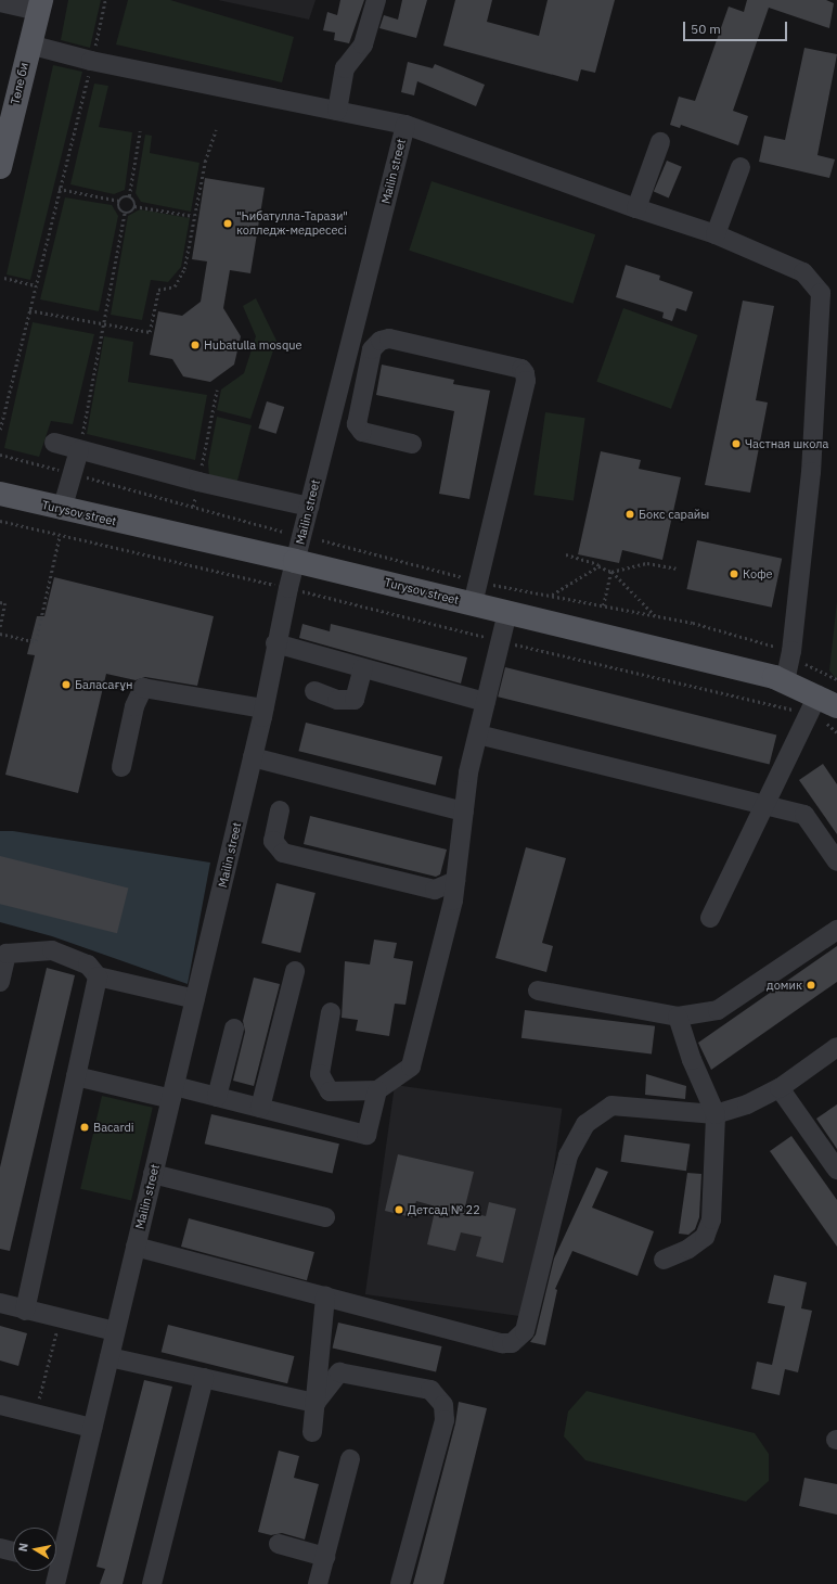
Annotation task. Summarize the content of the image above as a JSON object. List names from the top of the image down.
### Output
{
  "streets": {
    "main road": ["Төле би", "Turysov street"],
    "street": ["Mailin street"]
  },
  "crossings": [
    ["Mailin street", "Turysov street"]
  ],
  "places": [
    "\"Һибатулла-Тарази\" колледж-медресесі",
    "Hubatulla mosque",
    "Частная школа",
    "Бокс сарайы",
    "Кофе",
    "Баласағұн",
    "домик",
    "Bacardi",
    "Детсад № 22"
  ],
  "scale_bar": "50 m",
  "north": "left"
}
